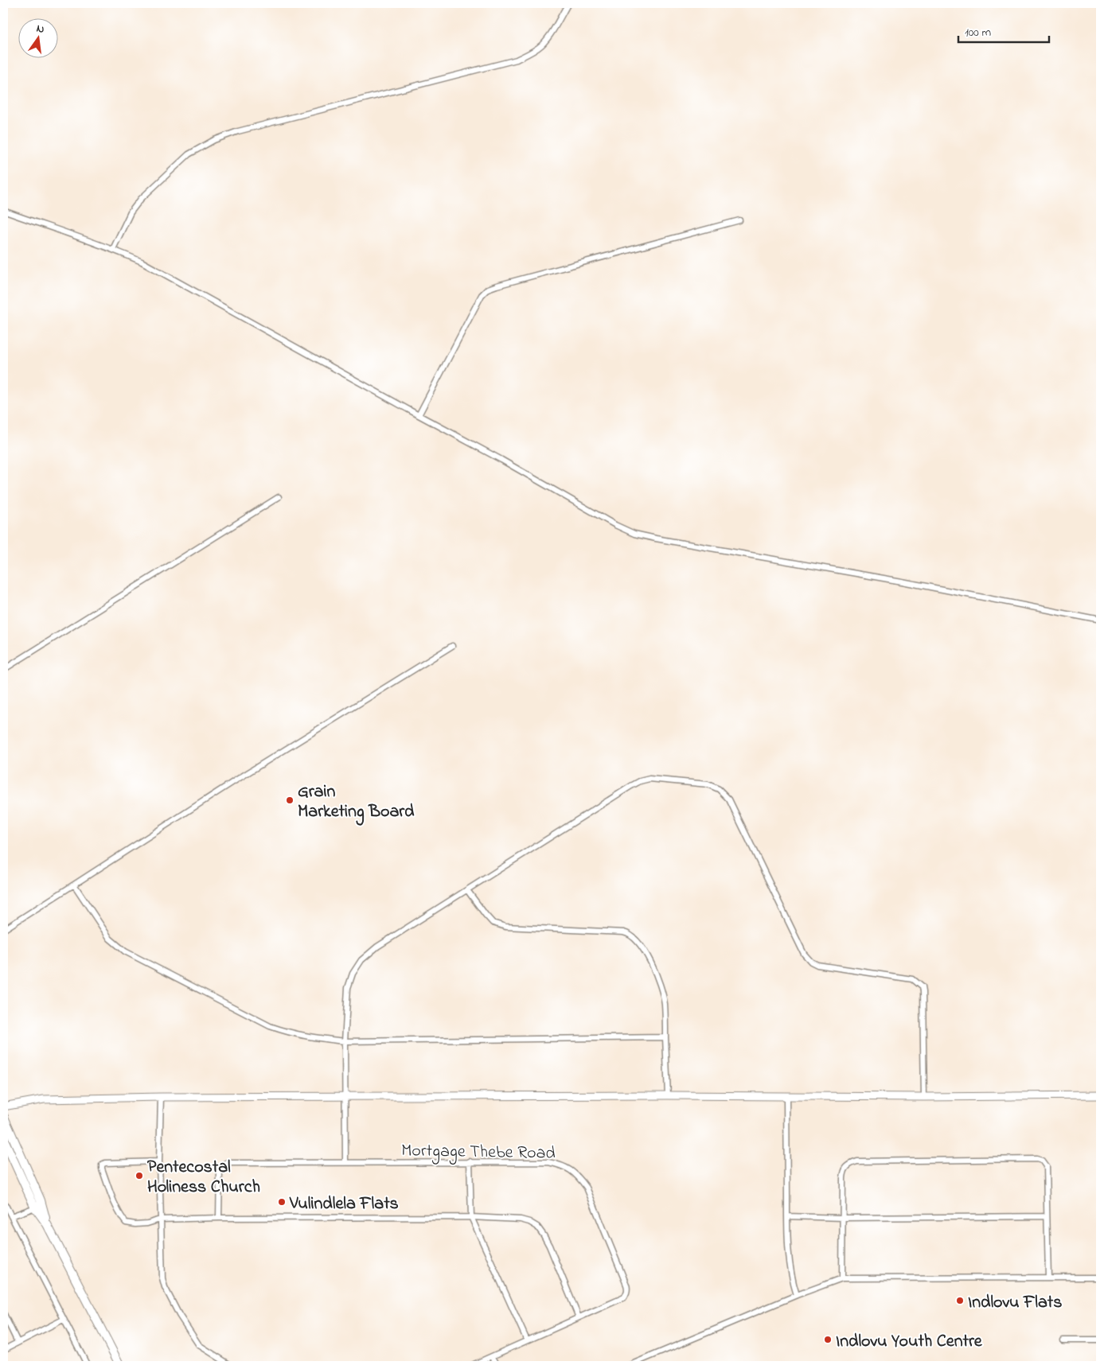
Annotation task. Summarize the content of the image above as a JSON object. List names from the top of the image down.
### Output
{
  "streets": {
    "street": ["Mortgage Thebe Road"]
  },
  "places": [
    "Grain Marketing Board",
    "Pentecostal Holiness Church",
    "Vulindlela Flats",
    "Indlovu Flats",
    "Indlovu Youth Centre"
  ],
  "scale_bar": "100 m",
  "north": "top"
}
